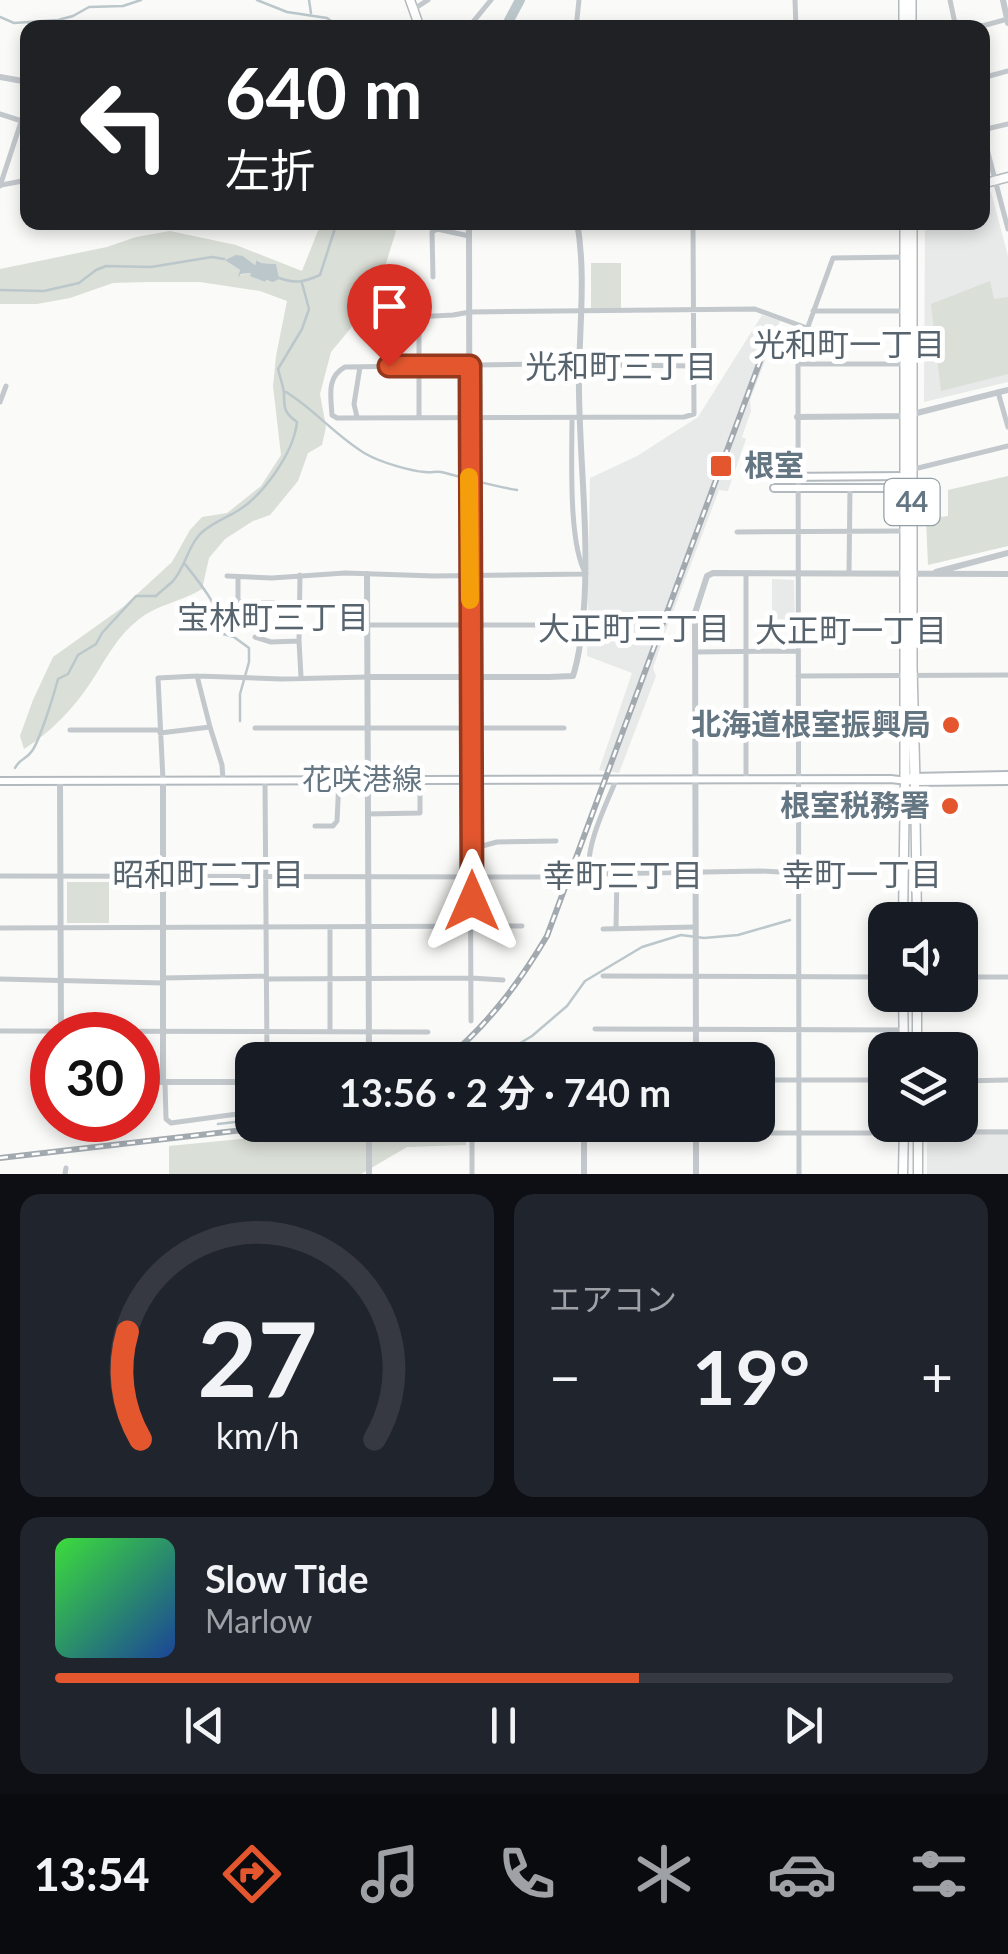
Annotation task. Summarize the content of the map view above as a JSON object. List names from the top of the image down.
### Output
{
  "streets": {
    "highway": ["44"],
    "main road": ["花咲港線"]
  },
  "crossings": [
    ["44", "花咲港線"]
  ],
  "districts": [
    "光和町一丁目",
    "光和町三丁目",
    "宝林町三丁目",
    "大正町三丁目",
    "大正町一丁目",
    "昭和町二丁目",
    "幸町一丁目",
    "幸町三丁目"
  ],
  "places": {
    "transit": ["根室"],
    "other": ["北海道根室振興局", "根室税務署"]
  },
  "page": {
    "turn": ["640 m", "左折"],
    "limit": "30",
    "trip": "13:56 · 2 分 · 740 m",
    "tile": "エアコン",
    "heat": ["−", "19°", "+"],
    "song": ["Slow Tide", "Marlow"],
    "tabs": "13:54",
    "gauge": ["27", "km/h"]
  }
}
